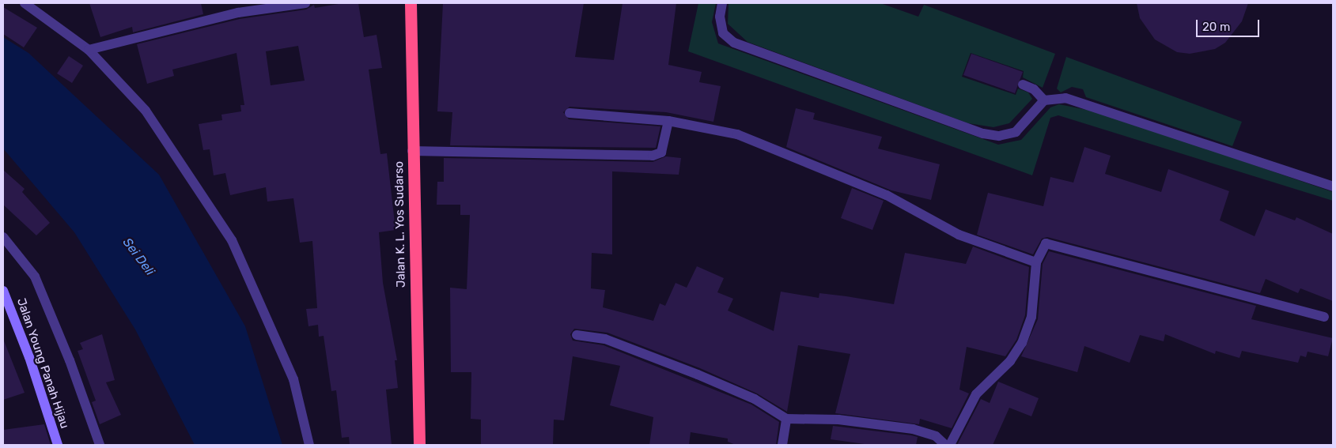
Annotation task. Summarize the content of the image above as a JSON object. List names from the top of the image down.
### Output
{
  "streets": {
    "highway": ["Jalan K. L. Yos Sudarso"],
    "street": ["Jalan Young Panah Hijau"]
  },
  "water": ["Sei Deli"],
  "scale_bar": "20 m"
}
